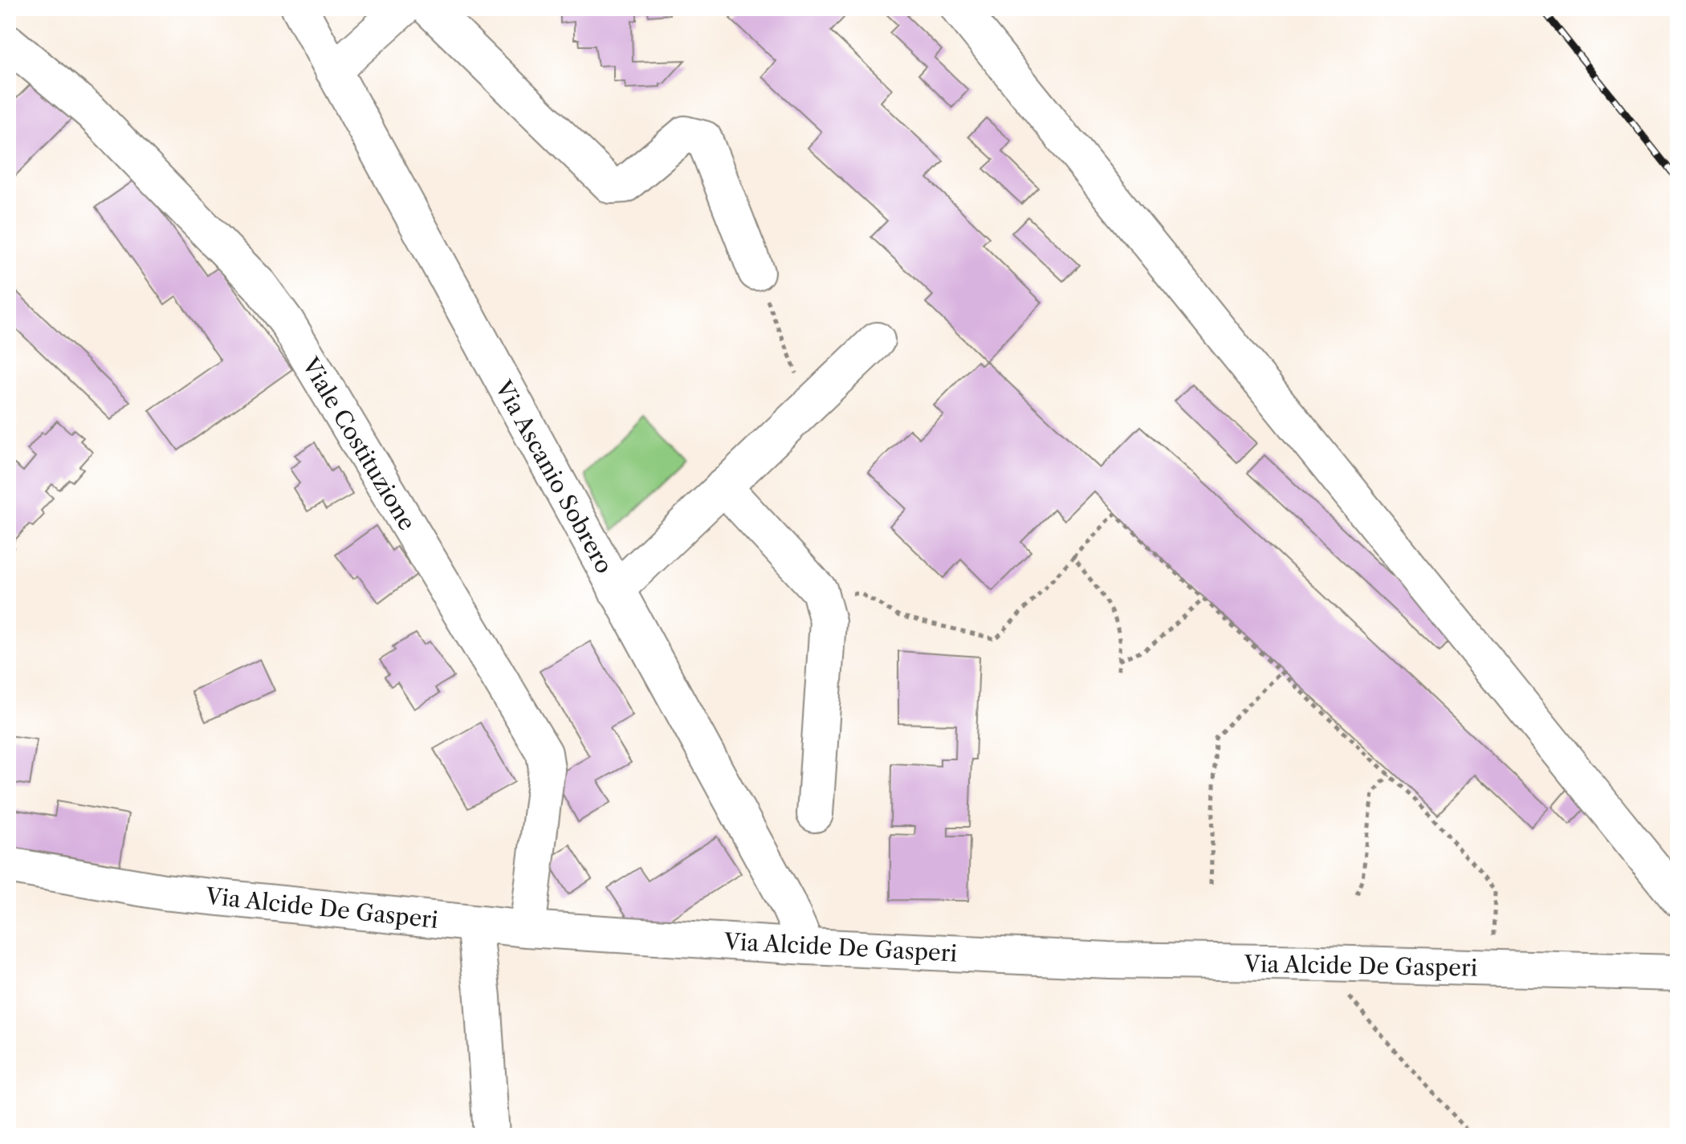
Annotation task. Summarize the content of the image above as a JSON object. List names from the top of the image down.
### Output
{
  "streets": {
    "street": ["Viale Costituzione", "Via Ascanio Sobrero", "Via Alcide De Gasperi"]
  },
  "crossings": [
    ["Viale Costituzione", "Via Alcide De Gasperi"],
    ["Via Ascanio Sobrero", "Via Alcide De Gasperi"]
  ]
}
